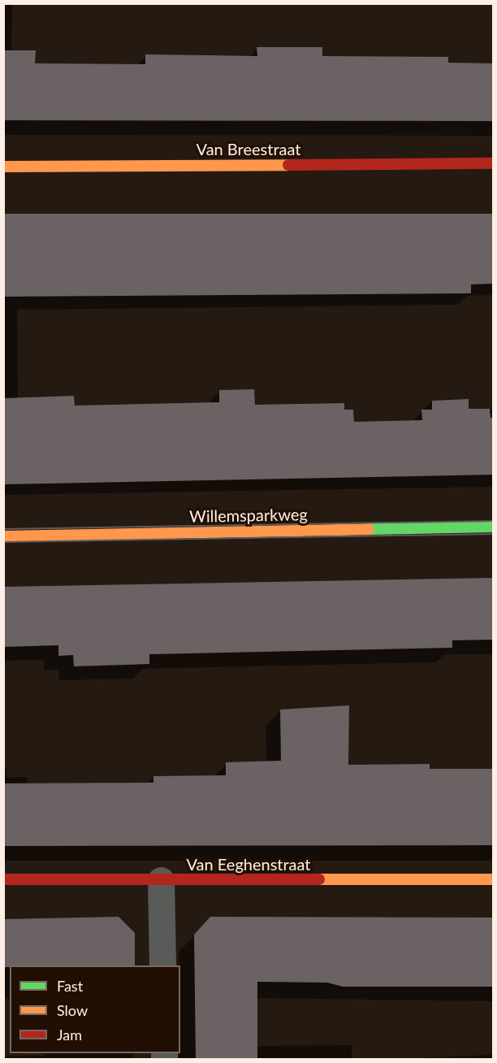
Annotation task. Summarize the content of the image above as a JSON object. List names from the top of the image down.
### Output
{
  "streets": {
    "street": ["Van Breestraat", "Willemsparkweg", "Van Eeghenstraat"]
  },
  "legend": ["Fast", "Slow", "Jam"]
}
